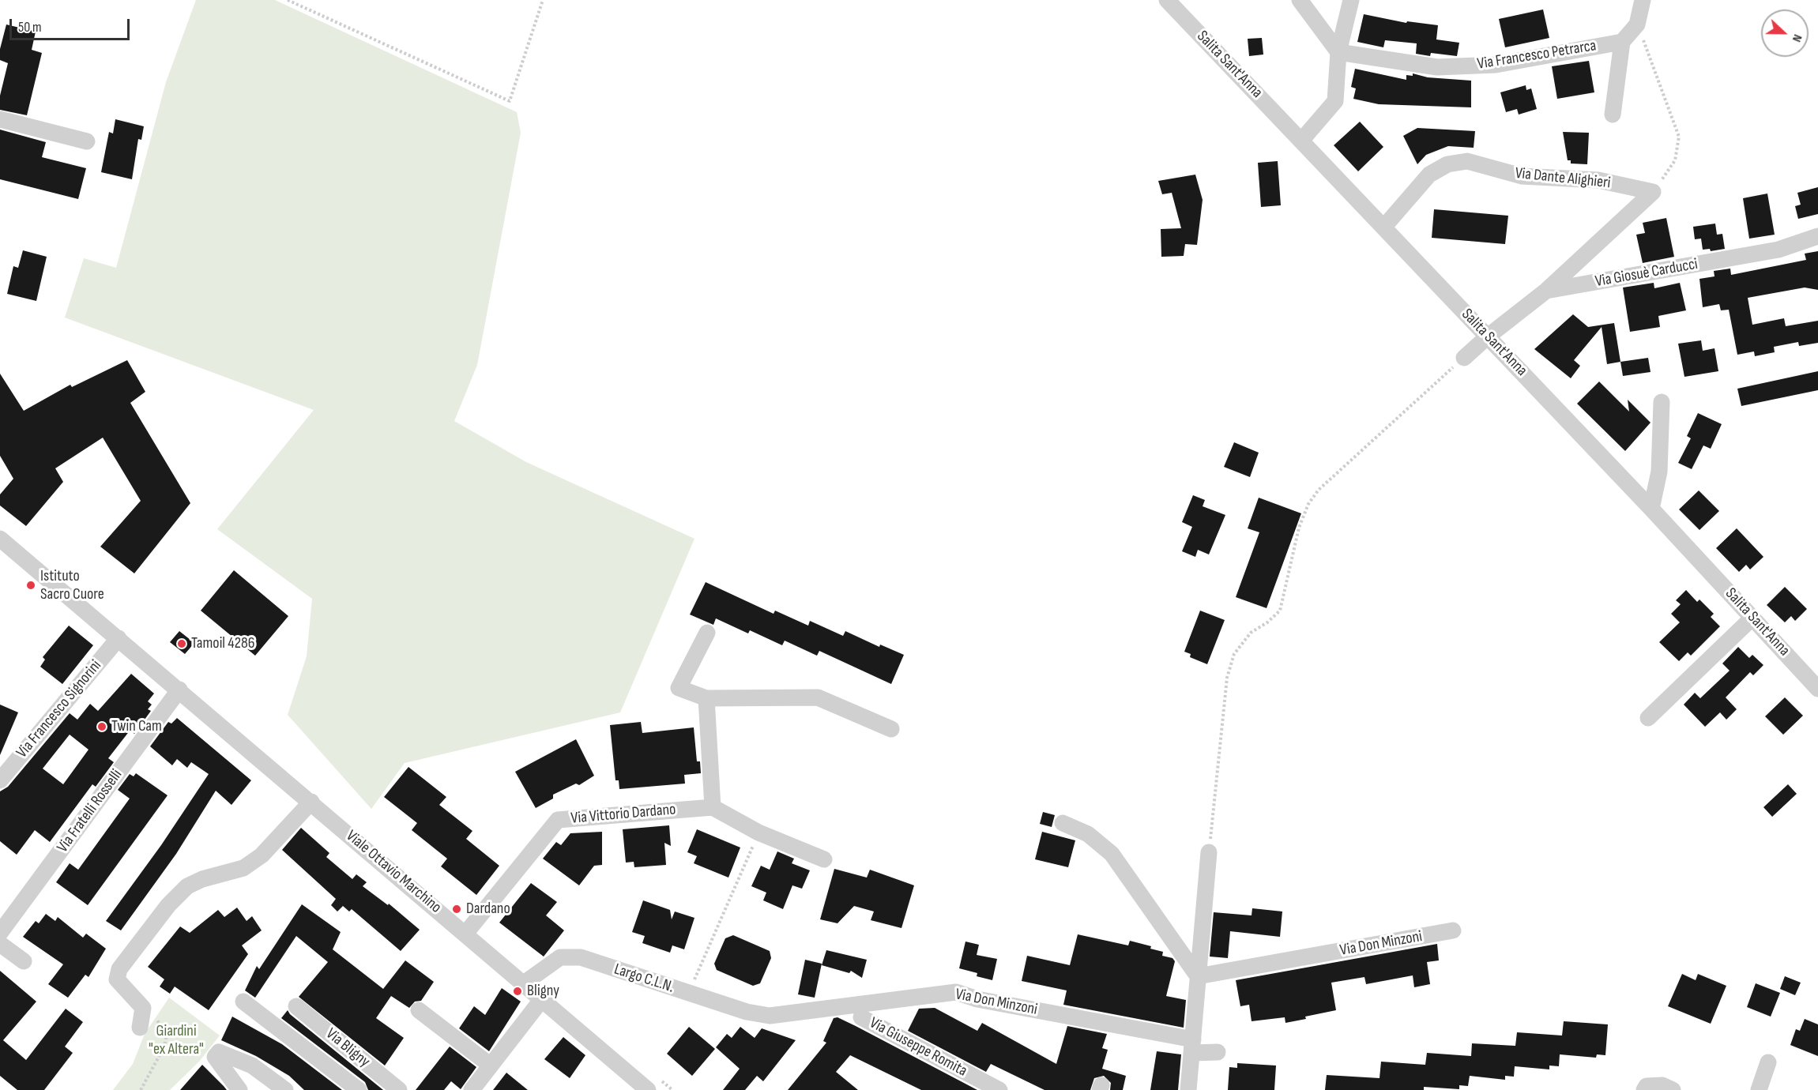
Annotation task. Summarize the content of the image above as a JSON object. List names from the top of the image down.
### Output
{
  "streets": {
    "street": [
      "Via Francesco Petrarca",
      "Salita Sant'Anna",
      "Via Dante Alighieri",
      "Via Giosuè Carducci",
      "Via Francesco Signorini",
      "Via Fratelli Rosselli",
      "Via Vittorio Dardano",
      "Viale Ottavio Marchino",
      "Via Don Minzoni",
      "Largo C.L.N.",
      "Via Giuseppe Romita",
      "Via Bligny"
    ]
  },
  "crossings": [
    ["Salita Sant'Anna", "Via Dante Alighieri"],
    ["Salita Sant'Anna", "Via Giosuè Carducci"],
    ["Via Francesco Signorini", "Viale Ottavio Marchino"],
    ["Via Fratelli Rosselli", "Viale Ottavio Marchino"],
    ["Via Vittorio Dardano", "Viale Ottavio Marchino"],
    ["Viale Ottavio Marchino", "Largo C.L.N."],
    ["Via Don Minzoni", "Largo C.L.N."]
  ],
  "parks": ["Giardini \"ex Altera\""],
  "places": [
    "Istituto Sacro Cuore",
    "Tamoil 4286",
    "Twin Cam",
    "Dardano",
    "Bligny"
  ],
  "scale_bar": "50 m",
  "north": "right"
}
